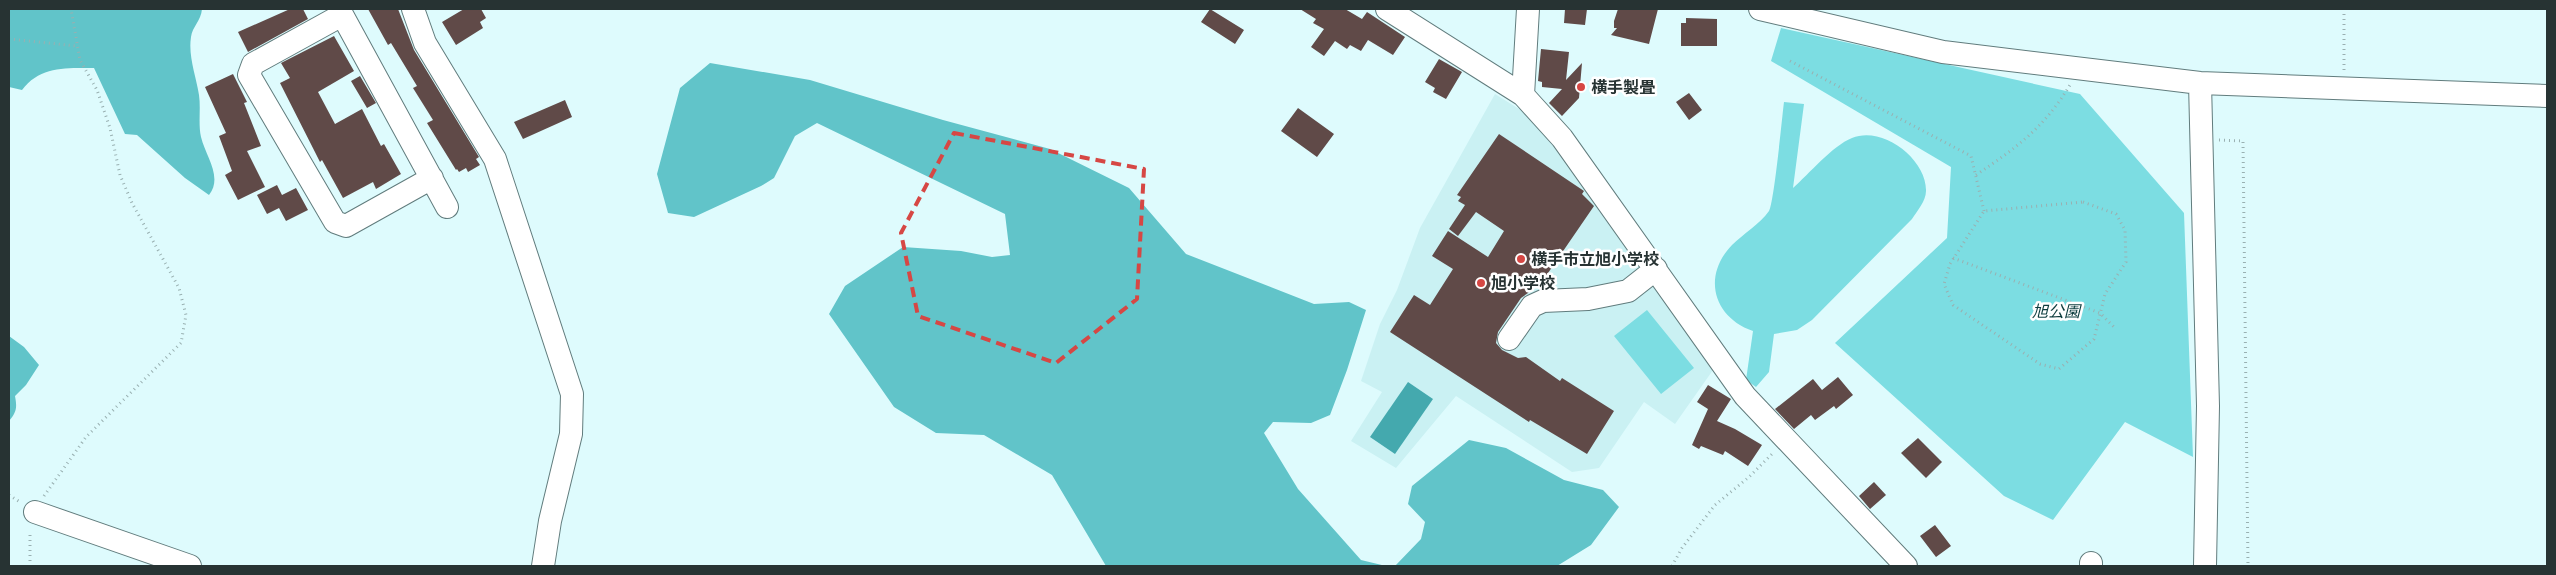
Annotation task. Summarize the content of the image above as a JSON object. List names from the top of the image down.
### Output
{
  "parks": ["旭公園"],
  "places": ["横手製畳", "横手市立旭小学校", "旭小学校"]
}
